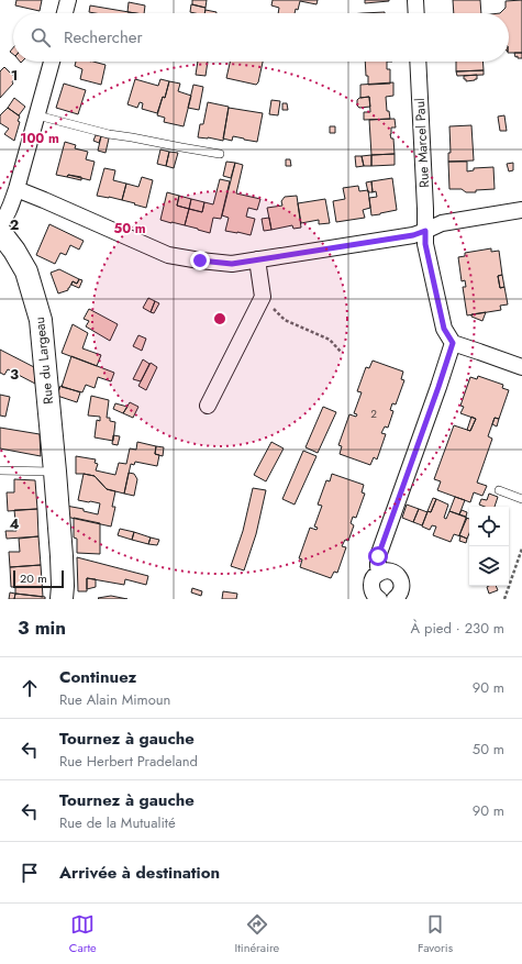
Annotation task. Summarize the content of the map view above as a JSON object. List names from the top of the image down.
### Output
{
  "streets": {
    "street": ["Rue Marcel Paul", "Rue du Largeau"]
  },
  "house_numbers": ["2"],
  "scale_bar": "20 m",
  "page": {
    "search": "Rechercher",
    "scale": "20 m",
    "heading": ["3 min", "À pied · 230 m"],
    "list": [
      ["Continuez", "Rue Alain Mimoun", "90 m"],
      ["Tournez à gauche", "Rue Herbert Pradeland", "50 m"],
      ["Tournez à gauche", "Rue de la Mutualité", "90 m"],
      "Arrivée à destination"
    ],
    "nav": ["Carte", "Itinéraire", "Favoris"]
  },
  "grid": {
    "rows": [
      "1",
      "2",
      "3",
      "4"
    ]
  },
  "rings": ["100 m", "50 m"]
}
